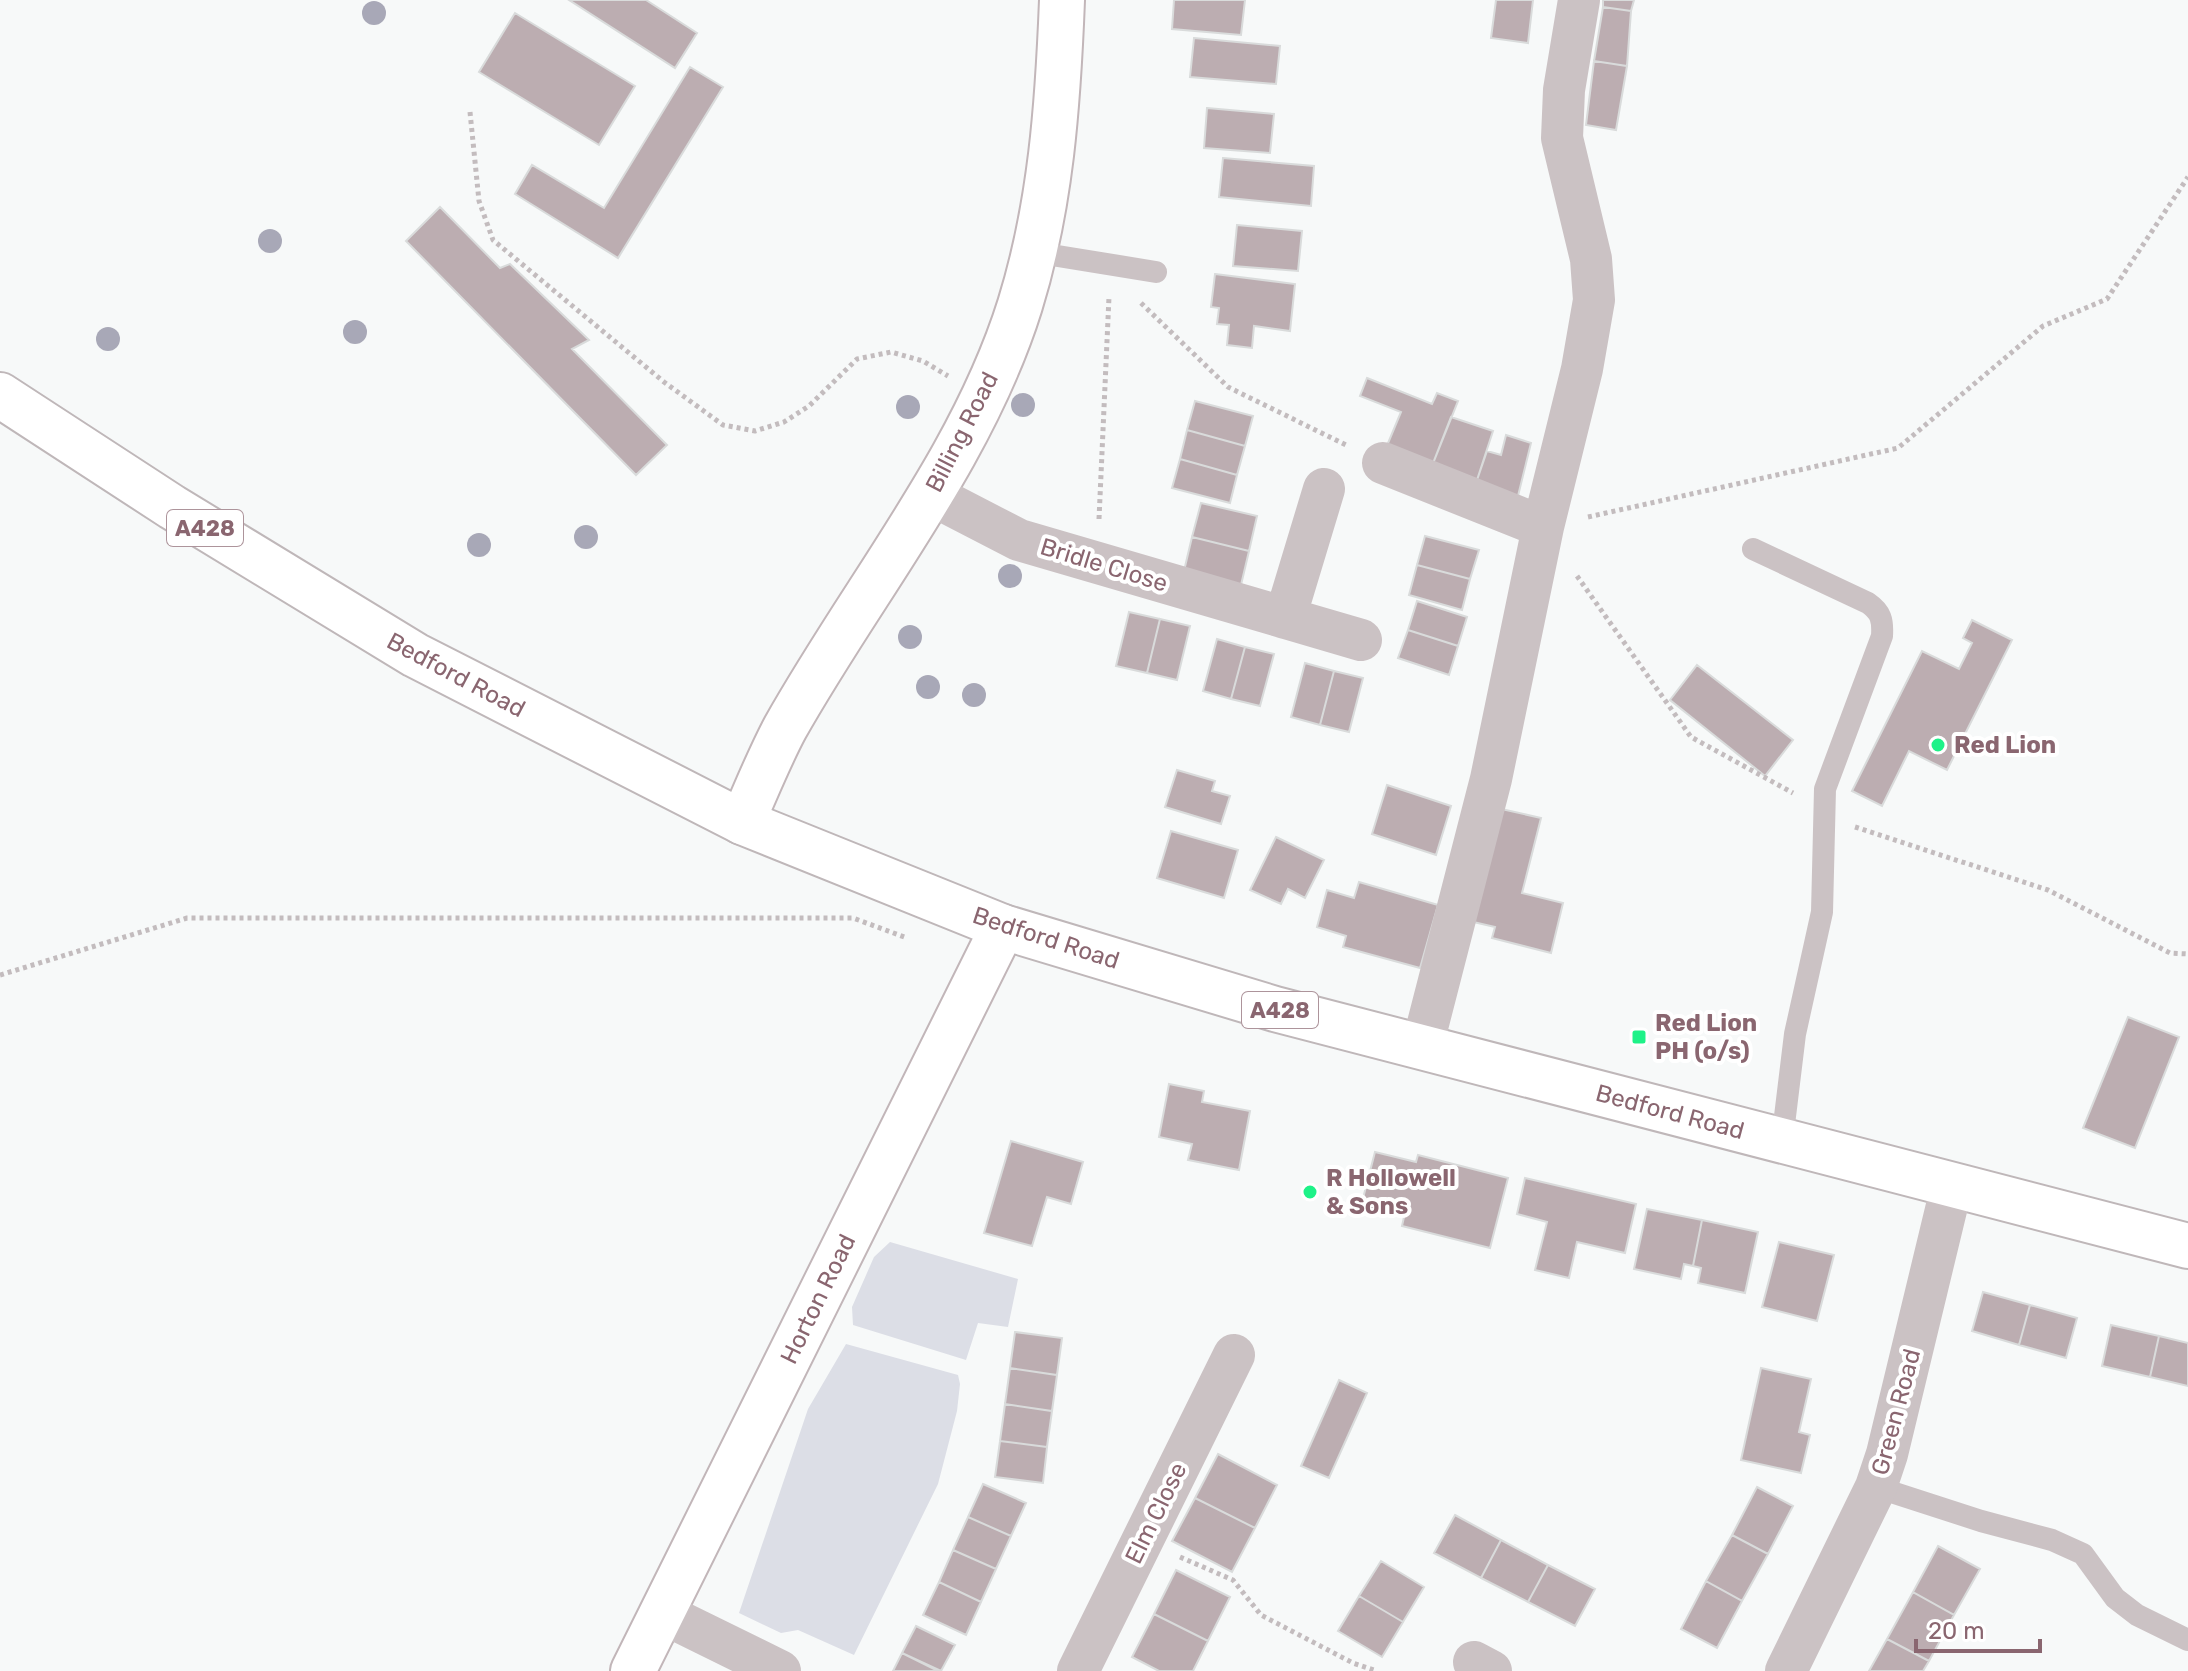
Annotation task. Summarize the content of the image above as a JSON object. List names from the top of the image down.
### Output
{
  "streets": {
    "main road": [
      "Billing Road",
      "A428",
      "Bedford Road",
      "Horton Road"
    ],
    "street": ["Bridle Close", "Green Road", "Elm Close"]
  },
  "crossings": [
    ["Billing Road", "Bridle Close"],
    ["Billing Road", "Bedford Road"],
    ["Bedford Road", "Horton Road"],
    ["Bedford Road", "Green Road"]
  ],
  "places": {
    "other": ["Red Lion", "R Hollowell & Sons"],
    "transit": ["Red Lion PH (o/s)"]
  },
  "scale_bar": "20 m"
}
